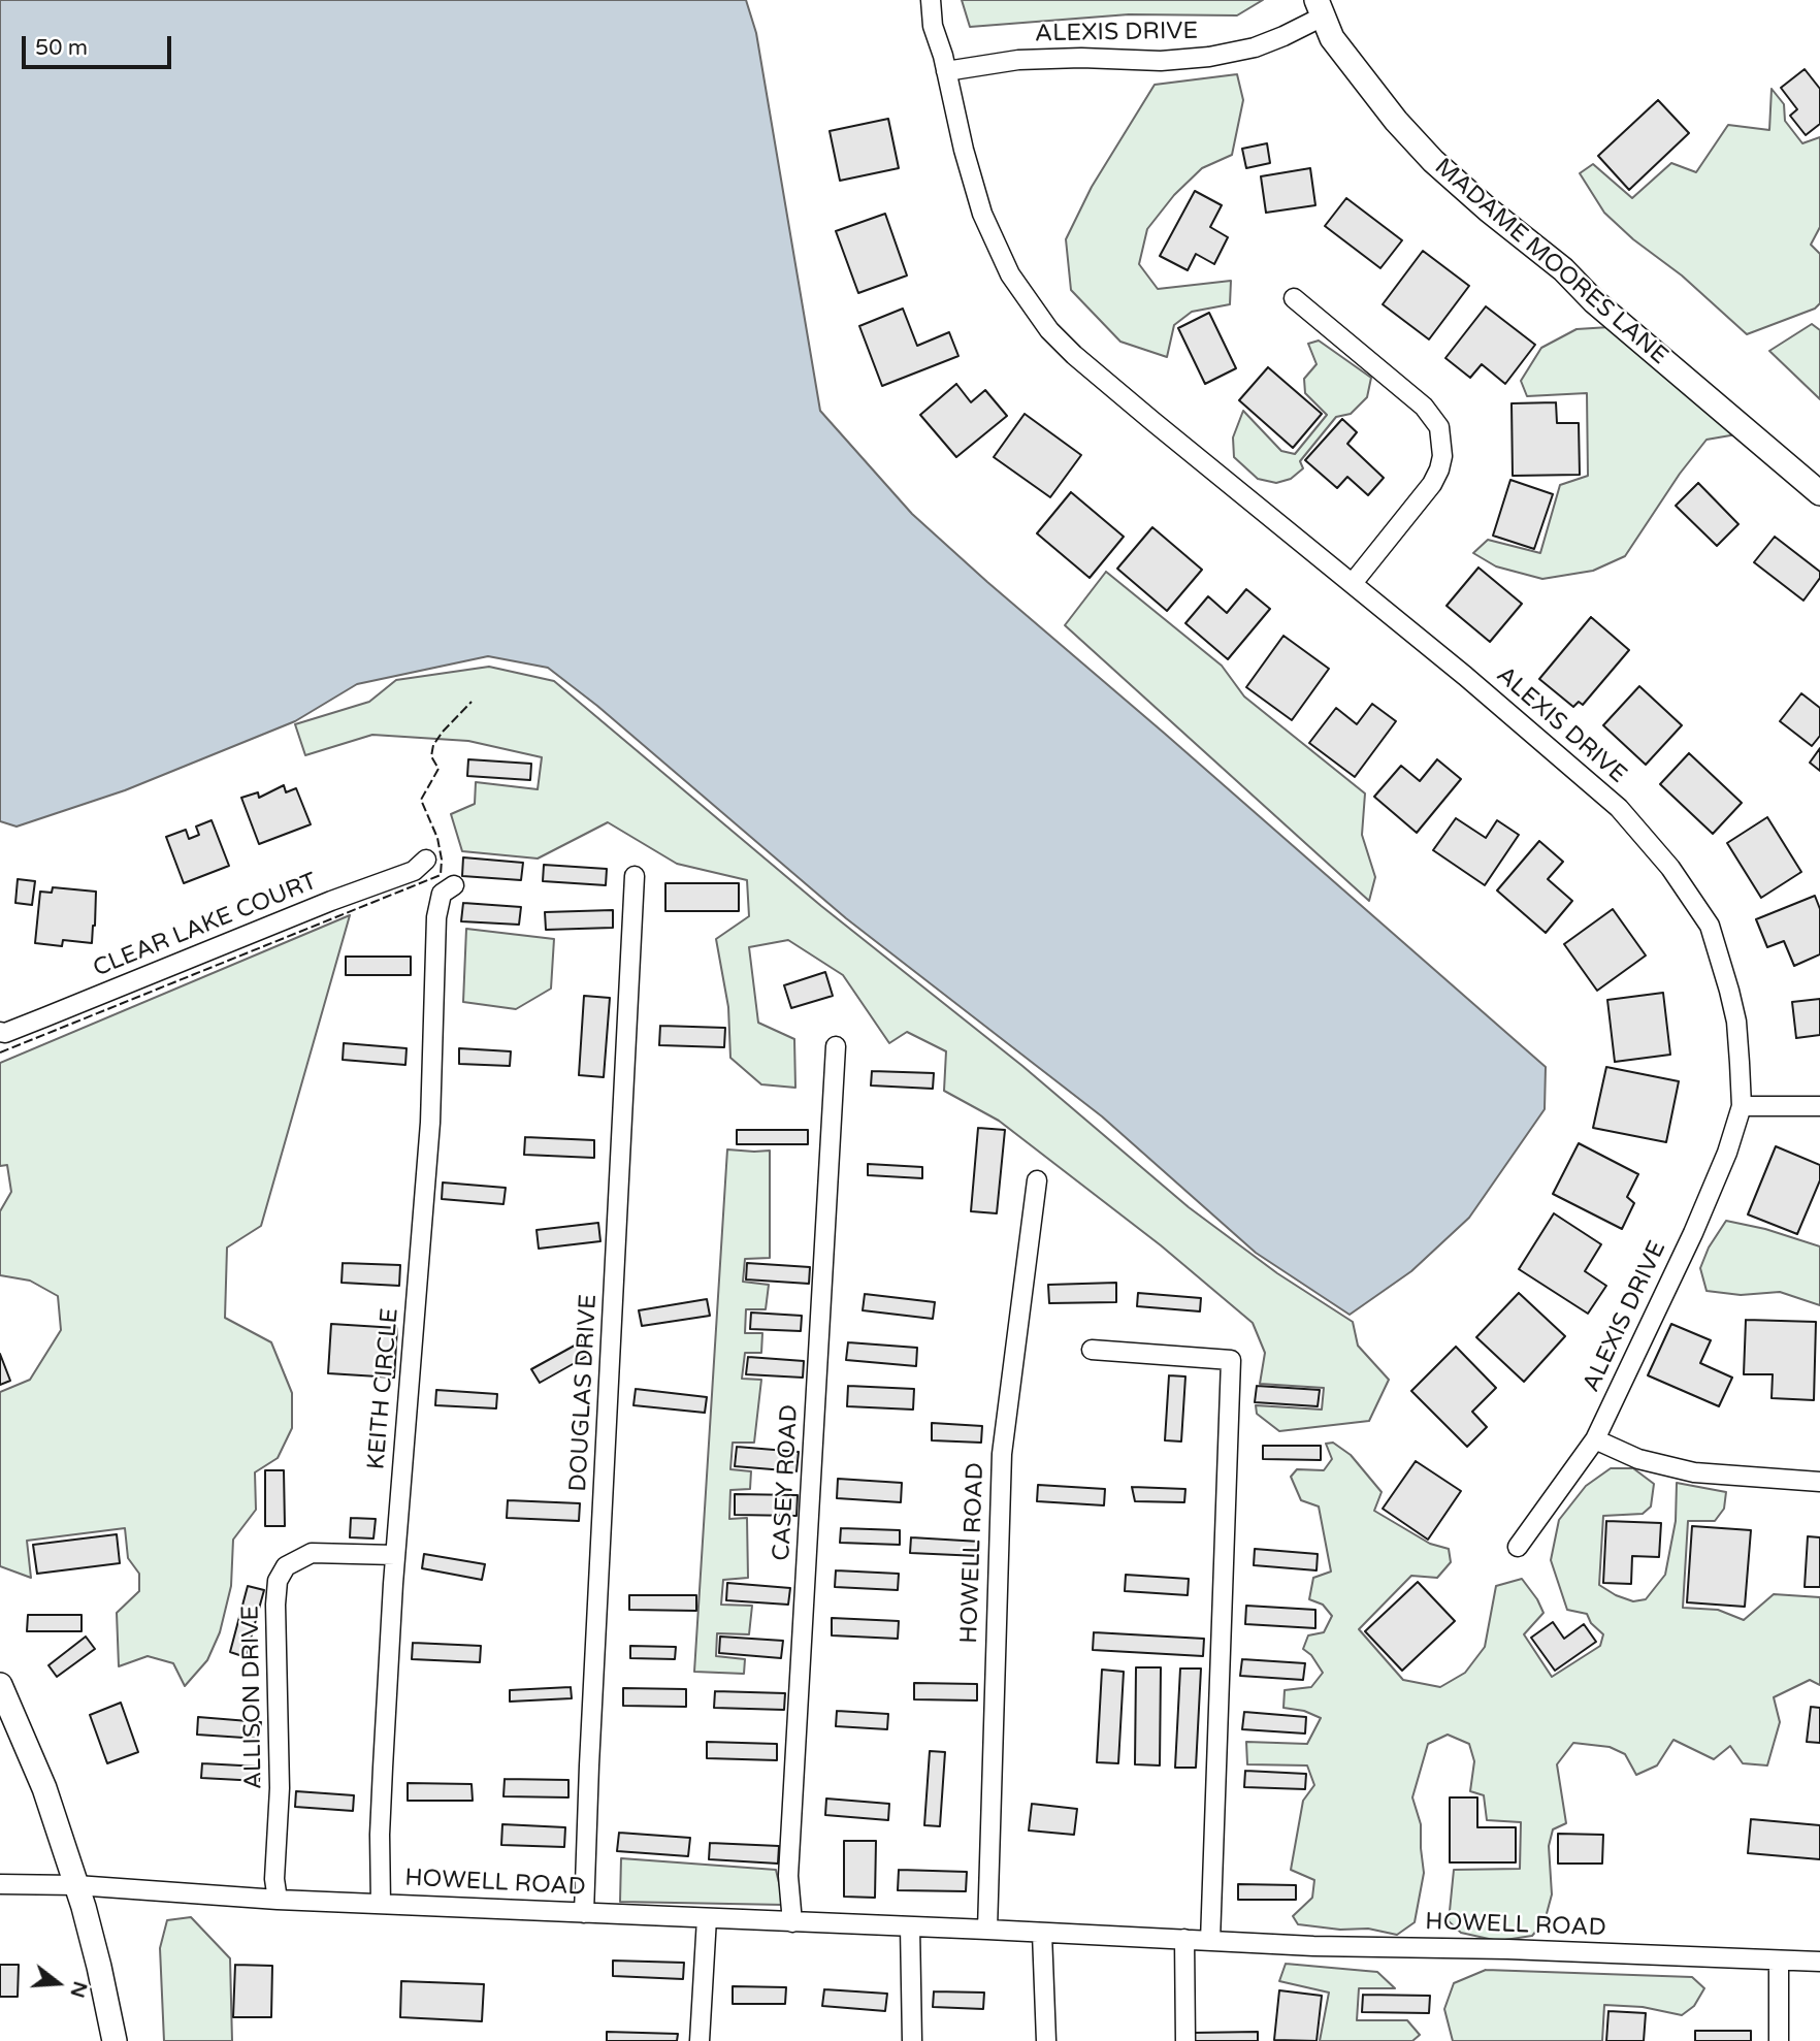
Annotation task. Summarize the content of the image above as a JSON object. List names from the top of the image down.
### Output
{
  "streets": {
    "street": [
      "ALEXIS DRIVE",
      "MADAME MOORES LANE",
      "CLEAR LAKE COURT",
      "KEITH CIRCLE",
      "DOUGLAS DRIVE",
      "CASEY ROAD",
      "HOWELL ROAD",
      "ALLISON DRIVE"
    ]
  },
  "crossings": [
    ["ALEXIS DRIVE", "MADAME MOORES LANE"],
    ["KEITH CIRCLE", "HOWELL ROAD"],
    ["KEITH CIRCLE", "ALLISON DRIVE"],
    ["DOUGLAS DRIVE", "HOWELL ROAD"],
    ["CASEY ROAD", "HOWELL ROAD"],
    ["HOWELL ROAD", "ALLISON DRIVE"]
  ],
  "scale_bar": "50 m",
  "north": "right"
}
